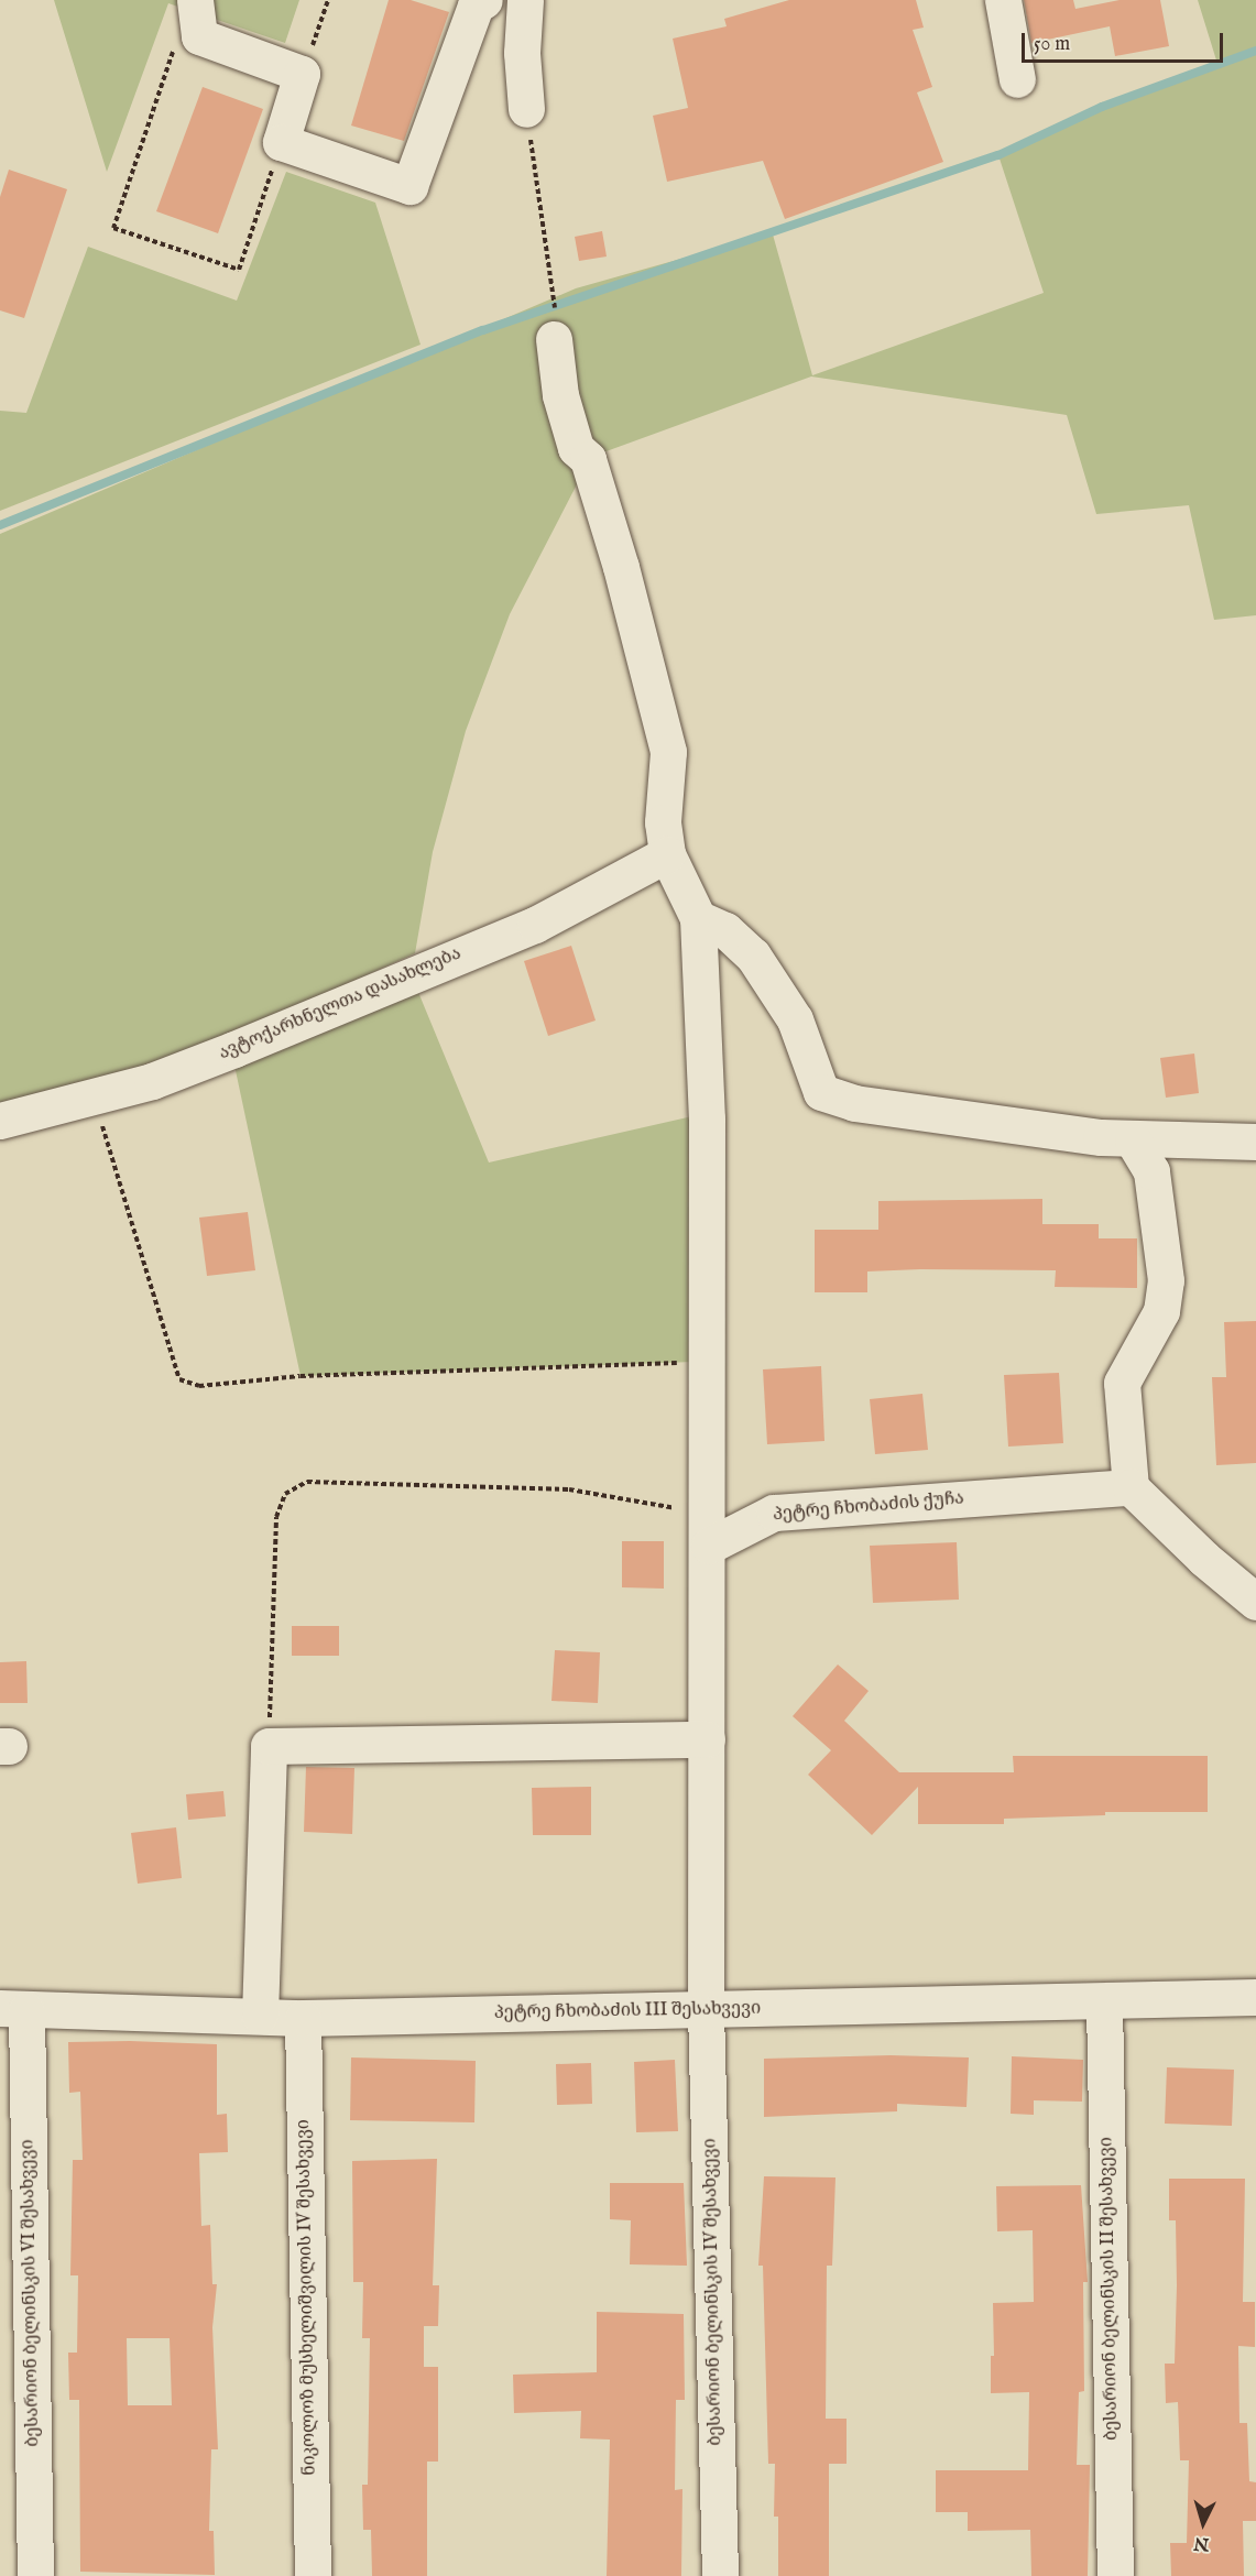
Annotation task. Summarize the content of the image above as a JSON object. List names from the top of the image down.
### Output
{
  "streets": {
    "street": [
      "ავტოქარხნელთა დასახლება",
      "პეტრე ჩხობაძის ქუჩა",
      "პეტრე ჩხობაძის III შესახვევი",
      "ბესარიონ ბელინსკის II შესახვევი",
      "ბესარიონ ბელინსკის IV შესახვევი",
      "ბესარიონ ბელინსკის VI შესახვევი",
      "ნიკოლოზ მუსხელიშვილის IV შესახვევი"
    ]
  },
  "crossings": [
    ["პეტრე ჩხობაძის III შესახვევი", "ბესარიონ ბელინსკის II შესახვევი"],
    ["პეტრე ჩხობაძის III შესახვევი", "ბესარიონ ბელინსკის IV შესახვევი"],
    ["პეტრე ჩხობაძის III შესახვევი", "ბესარიონ ბელინსკის VI შესახვევი"],
    ["პეტრე ჩხობაძის III შესახვევი", "ნიკოლოზ მუსხელიშვილის IV შესახვევი"]
  ],
  "scale_bar": "50 m",
  "north": "bottom"
}
